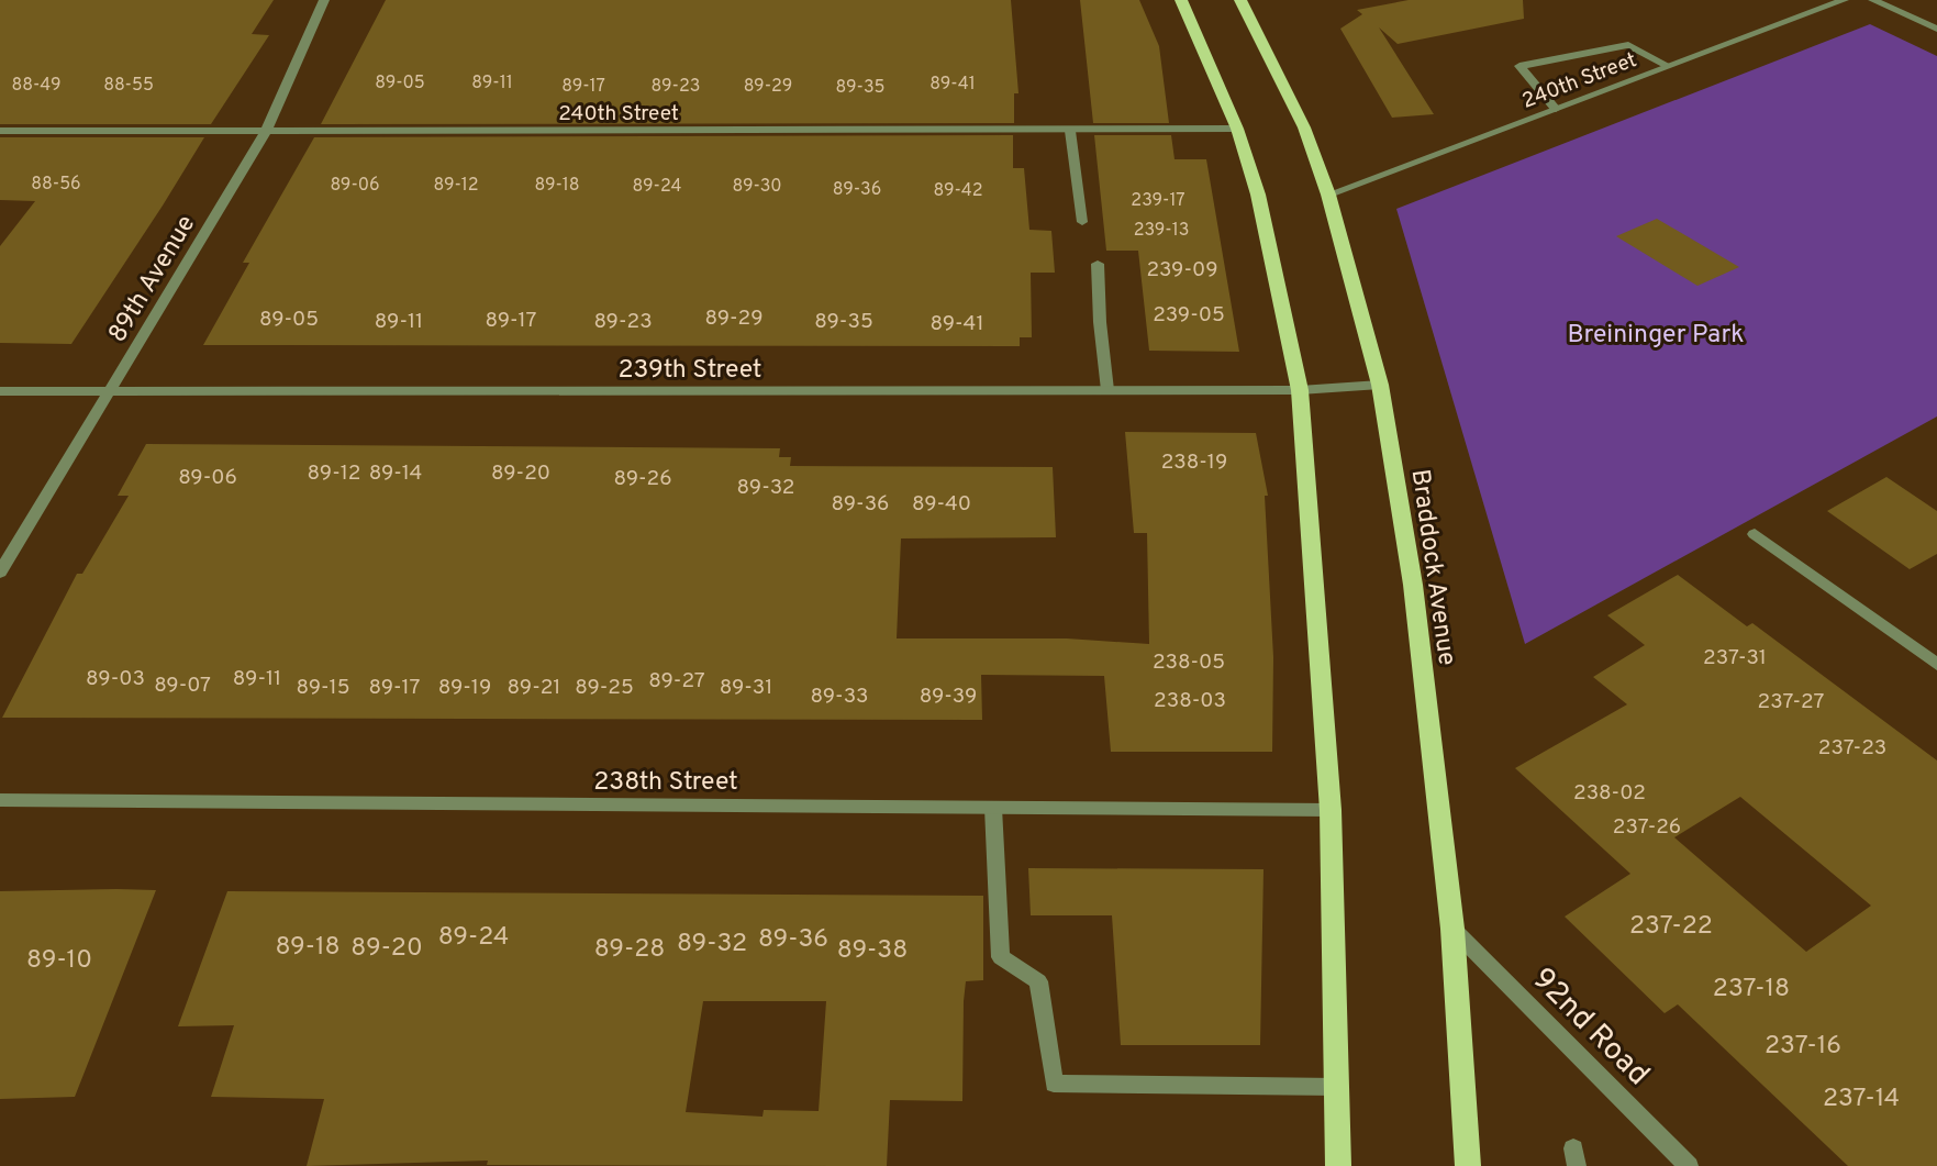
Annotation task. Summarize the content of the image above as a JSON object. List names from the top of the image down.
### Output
{
  "streets": {
    "main road": ["Braddock Avenue"],
    "street": [
      "240th Street",
      "89th Avenue",
      "239th Street",
      "238th Street",
      "92nd Road"
    ]
  },
  "crossings": [
    ["240th Street", "89th Avenue"],
    ["240th Street", "Braddock Avenue"],
    ["89th Avenue", "239th Street"],
    ["239th Street", "Braddock Avenue"],
    ["Braddock Avenue", "92nd Road"]
  ],
  "parks": ["Breininger Park"],
  "house_numbers": [
    "89-05",
    "89-11",
    "89-41",
    "88-49",
    "88-55",
    "89-17",
    "89-23",
    "89-29",
    "89-35",
    "88-56",
    "89-06",
    "89-12",
    "89-18",
    "89-24",
    "89-30",
    "89-36",
    "89-42",
    "239-17",
    "239-13",
    "239-09",
    "239-05",
    "89-29",
    "89-05",
    "89-17",
    "89-11",
    "89-23",
    "89-35",
    "89-41",
    "238-19",
    "89-12",
    "89-14",
    "89-20",
    "89-06",
    "89-26",
    "89-32",
    "89-36",
    "89-40",
    "237-31",
    "238-05",
    "89-03",
    "89-11",
    "89-27",
    "89-07",
    "89-15",
    "89-17",
    "89-19",
    "89-21",
    "89-25",
    "89-31",
    "89-33",
    "89-39",
    "238-03",
    "237-27",
    "237-23",
    "238-02",
    "237-26",
    "237-22",
    "89-24",
    "89-36",
    "89-32",
    "89-18",
    "89-20",
    "89-28",
    "89-38",
    "89-10",
    "237-18",
    "237-16",
    "237-14"
  ]
}
